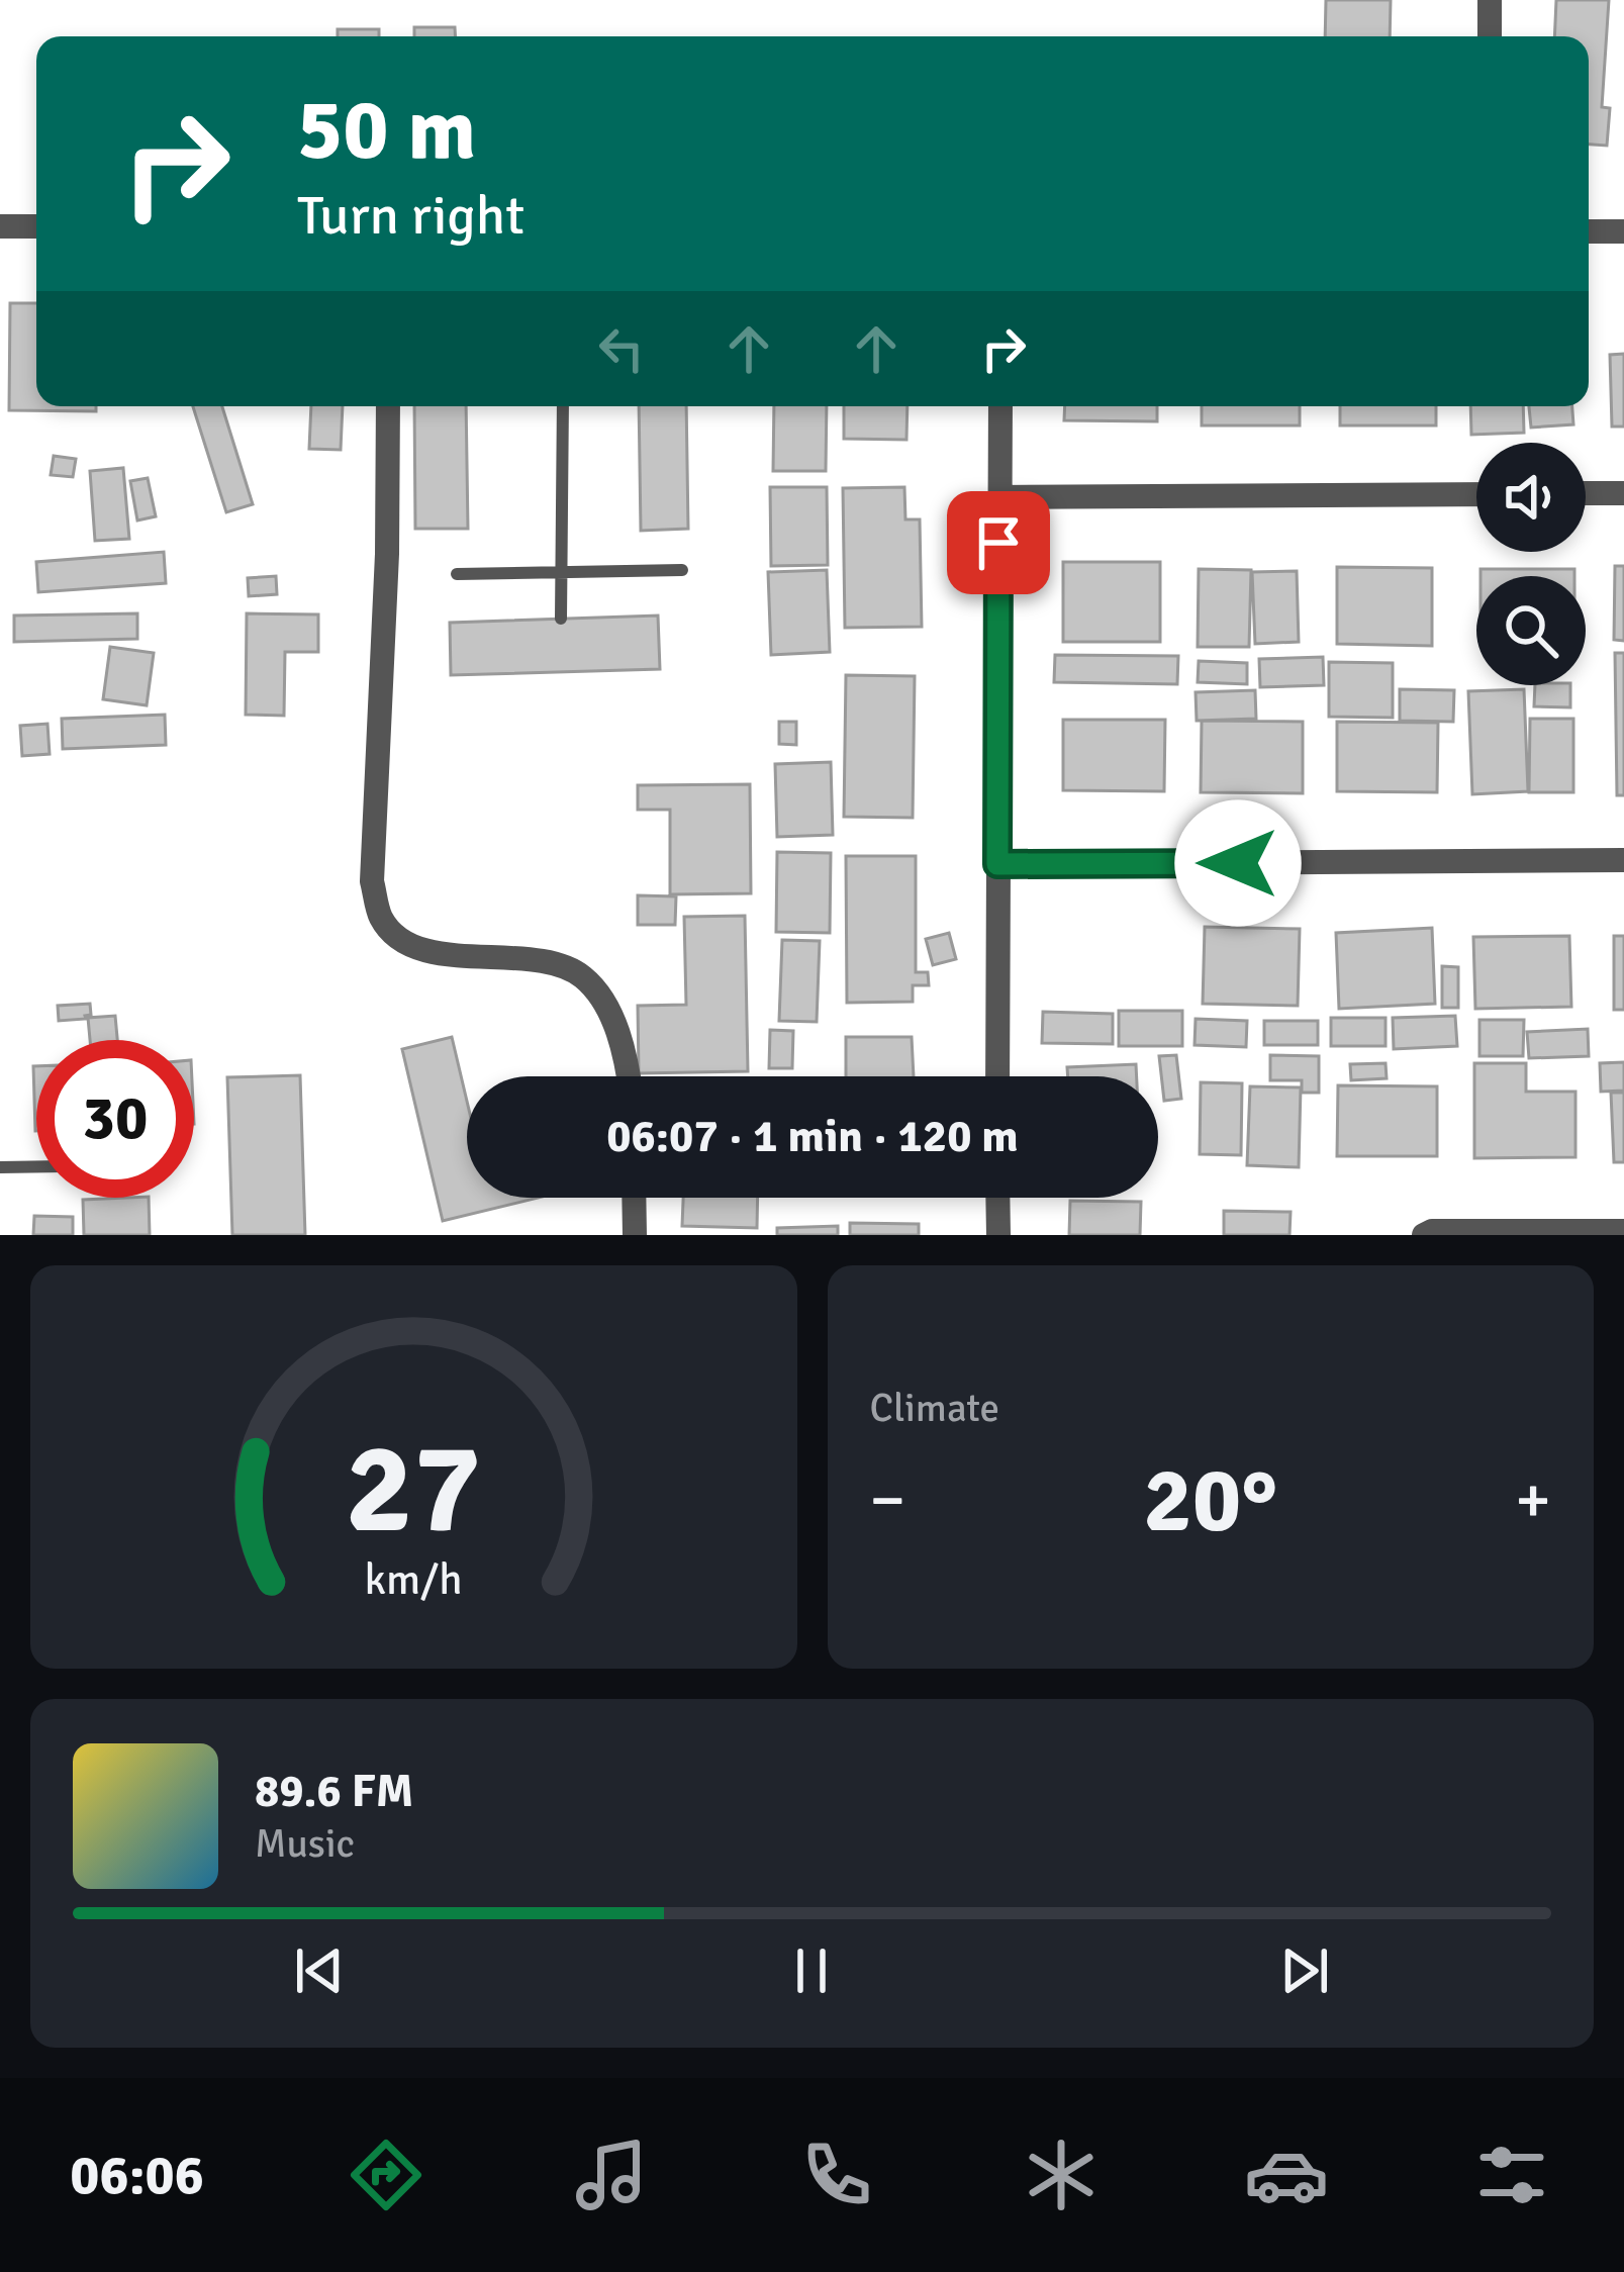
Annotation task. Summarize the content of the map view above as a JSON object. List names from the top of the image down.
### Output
{
  "page": {
    "turn": ["50 m", "Turn right"],
    "limit": "30",
    "trip": "06:07 · 1 min · 120 m",
    "tile": "Climate",
    "heat": ["−", "20°", "+"],
    "song": ["89.6 FM", "Music"],
    "tabs": "06:06",
    "gauge": ["27", "km/h"]
  }
}
